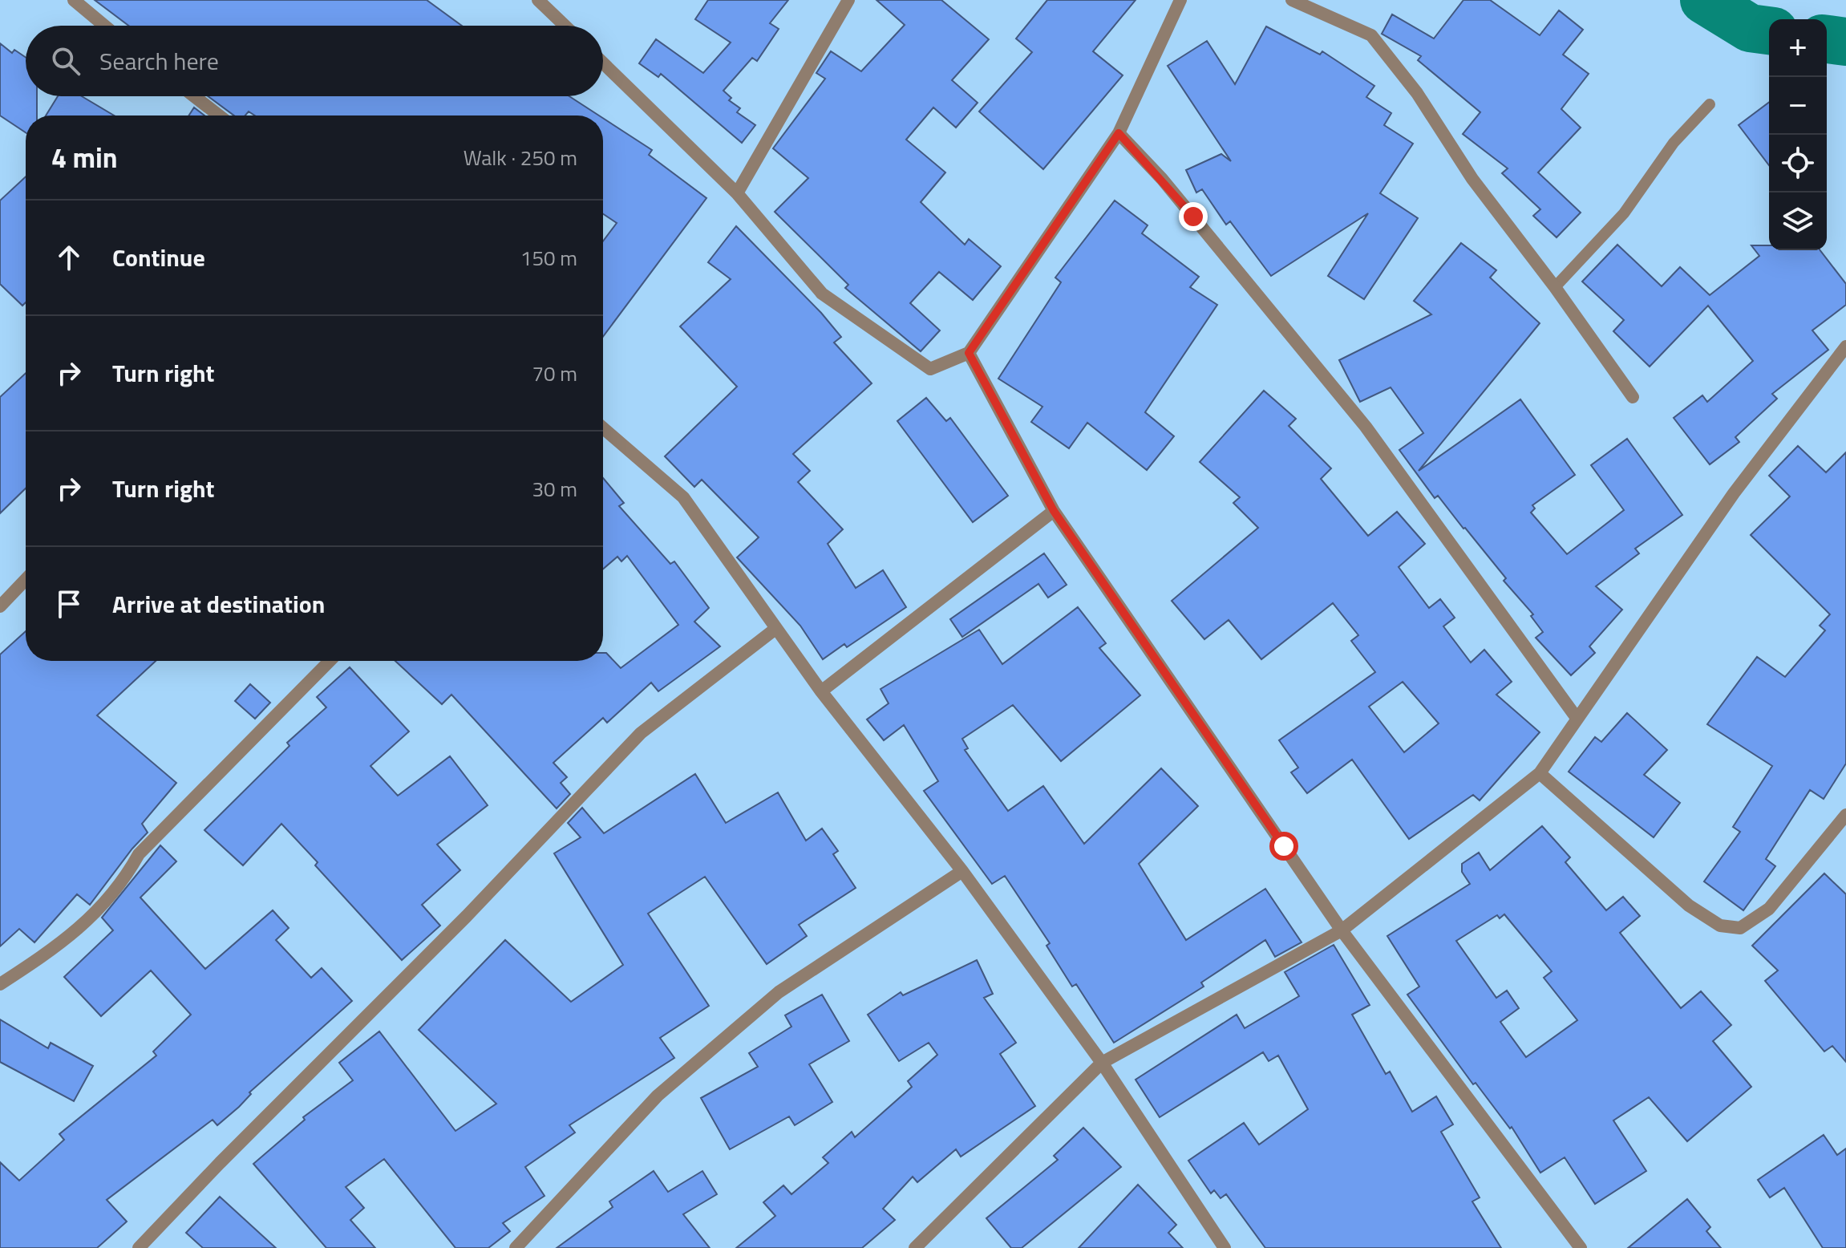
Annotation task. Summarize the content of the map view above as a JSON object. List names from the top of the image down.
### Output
{
  "page": {
    "map_buttons": ["+", "−"],
    "search": "Search here",
    "heading": ["4 min", "Walk · 250 m"],
    "list": [
      ["Continue", "150 m"],
      ["Turn right", "70 m"],
      ["Turn right", "30 m"],
      "Arrive at destination"
    ]
  }
}
